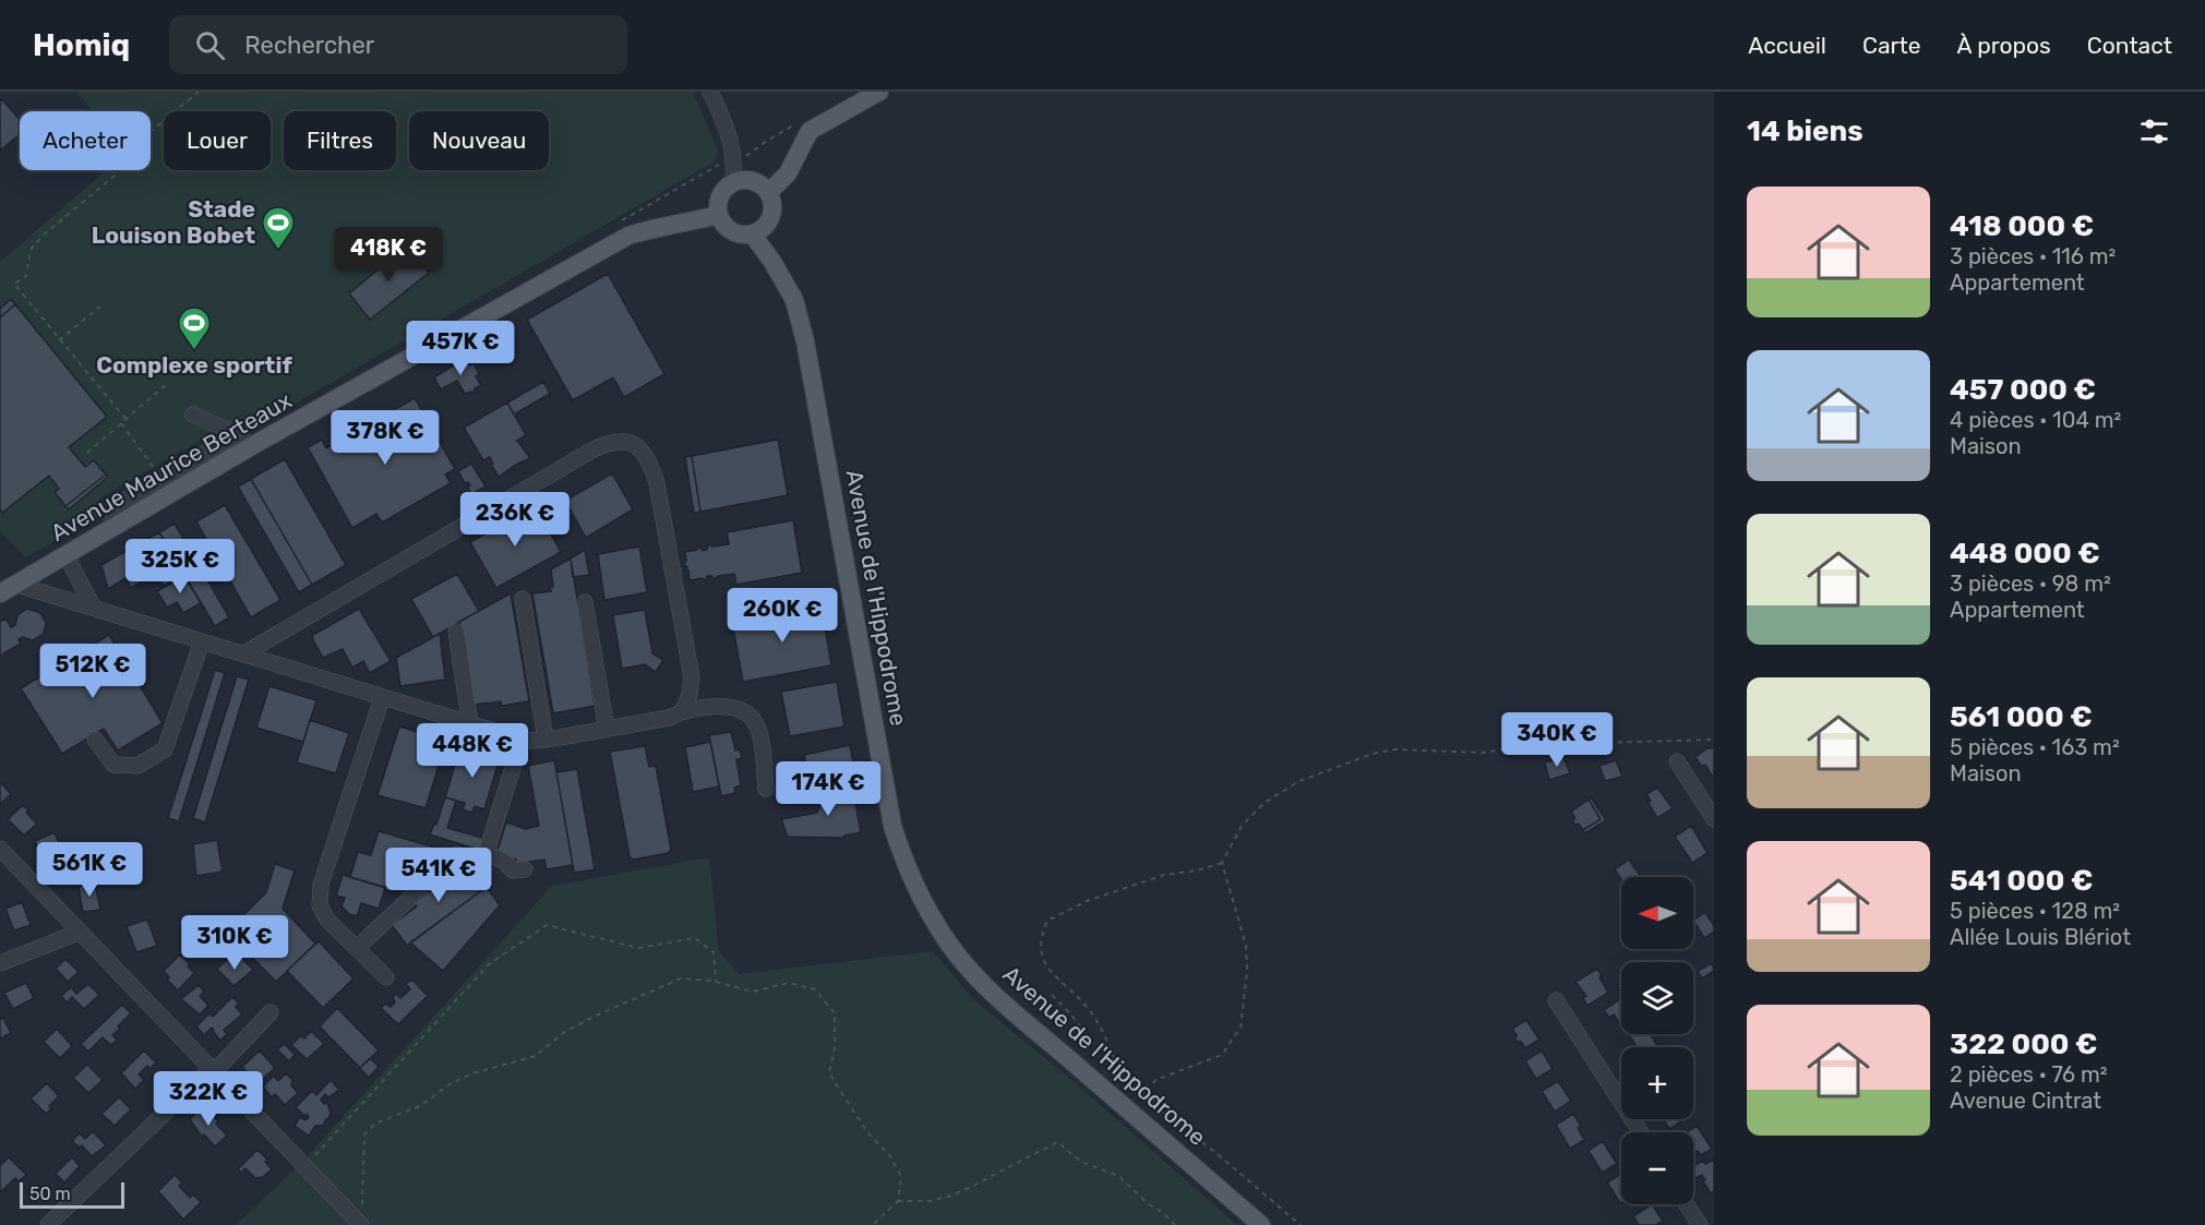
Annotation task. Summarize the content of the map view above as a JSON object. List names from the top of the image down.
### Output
{
  "streets": {
    "main road": ["Avenue Maurice Berteaux", "Avenue de l'Hippodrome"]
  },
  "crossings": [
    ["Avenue Maurice Berteaux", "Avenue de l'Hippodrome"]
  ],
  "places": {
    "sports": ["Stade Louison Bobet", "Complexe sportif"]
  },
  "scale_bar": "50 m",
  "north": "left",
  "page": {
    "header": "Homiq",
    "search": "Rechercher",
    "nav": [
      "Accueil",
      "Carte",
      "À propos",
      "Contact"
    ],
    "heading": "14 biens",
    "chip": [
      "Acheter",
      "Louer",
      "Filtres",
      "Nouveau"
    ],
    "list": [
      {
        "name": "418 000 €",
        "note": "3 pièces · 116 m² · Appartement"
      },
      {
        "name": "457 000 €",
        "note": "4 pièces · 104 m² · Maison"
      },
      {
        "name": "448 000 €",
        "note": "3 pièces · 98 m² · Appartement"
      },
      {
        "name": "561 000 €",
        "note": "5 pièces · 163 m² · Maison"
      },
      {
        "name": "541 000 €",
        "note": "5 pièces · 128 m² · Allée Louis Blériot"
      },
      {
        "name": "322 000 €",
        "note": "2 pièces · 76 m² · Avenue Cintrat"
      }
    ],
    "price": [
      "418K €",
      "457K €",
      "378K €",
      "236K €",
      "325K €",
      "260K €",
      "512K €",
      "340K €",
      "448K €",
      "174K €",
      "561K €",
      "541K €",
      "310K €",
      "322K €"
    ],
    "map_buttons": ["+", "−"],
    "scale": "50 m"
  }
}
